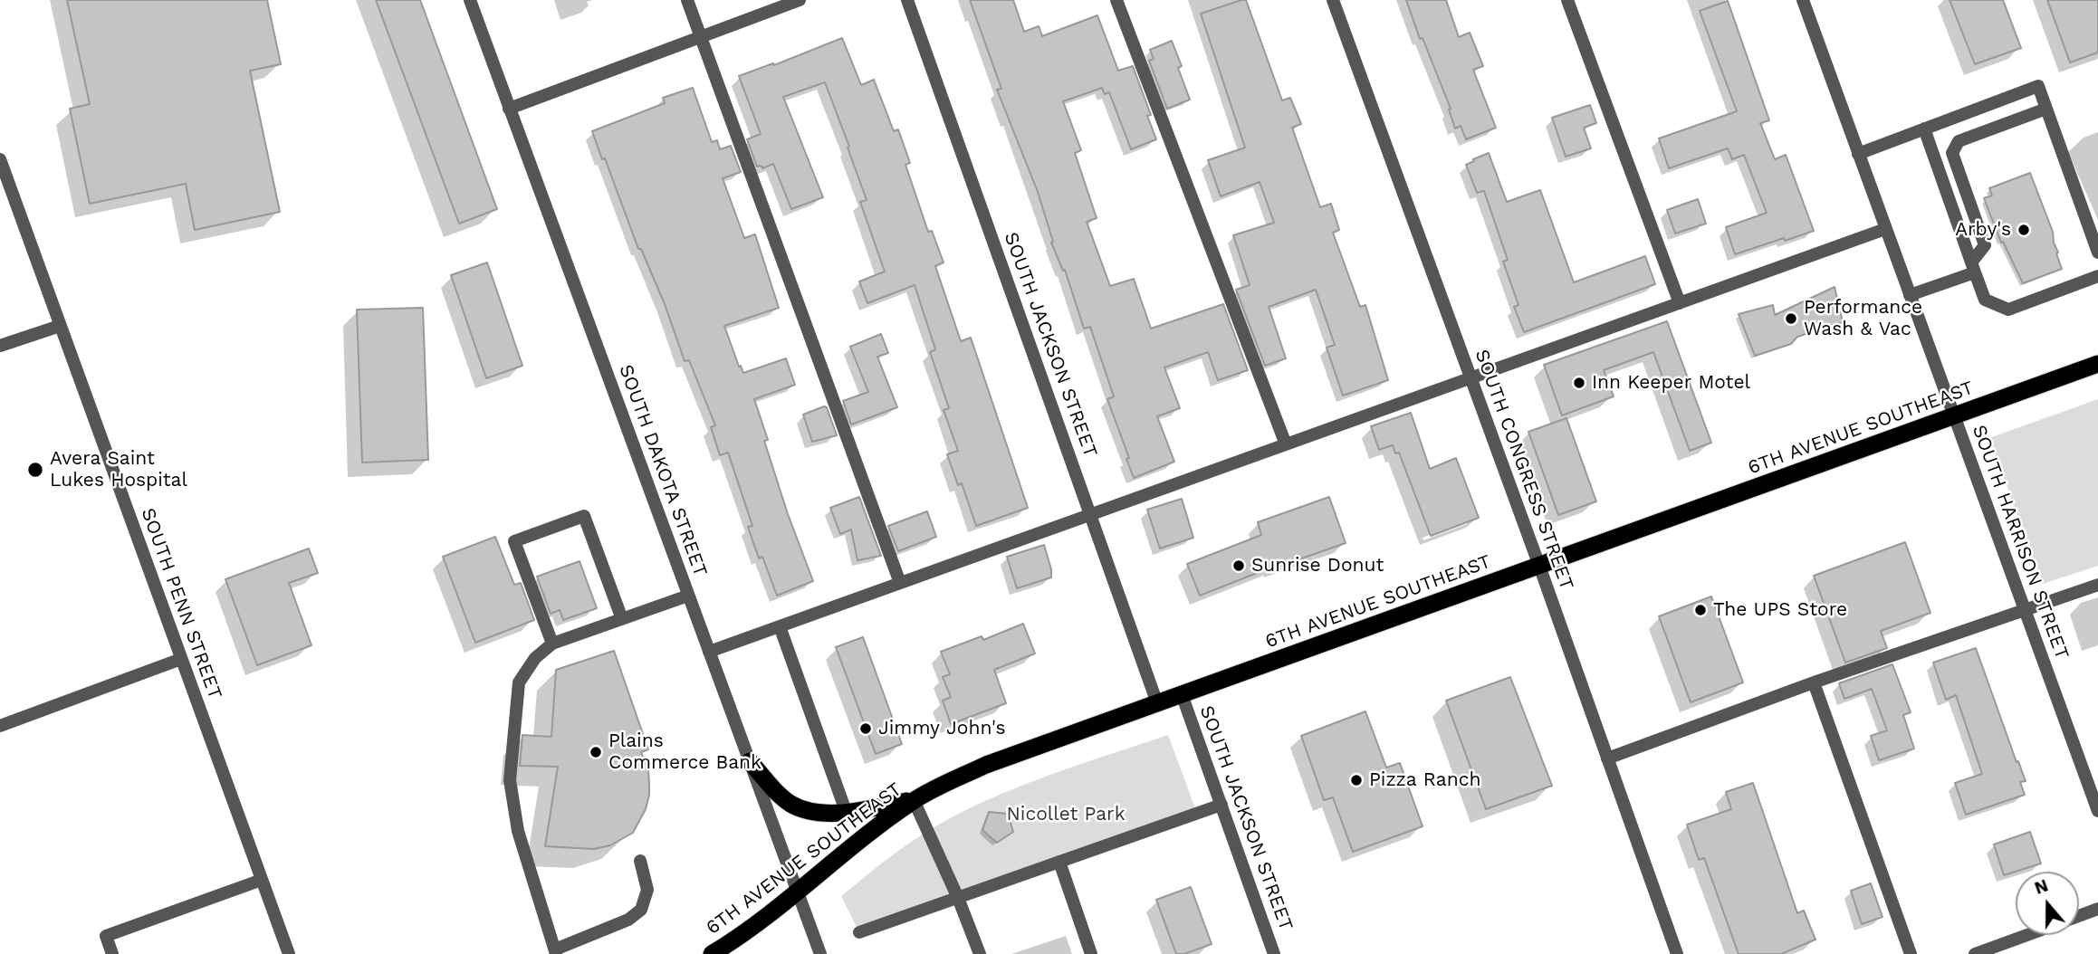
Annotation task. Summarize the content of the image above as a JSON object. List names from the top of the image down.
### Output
{
  "streets": {
    "highway": ["6TH AVENUE SOUTHEAST"],
    "street": [
      "SOUTH JACKSON STREET",
      "SOUTH CONGRESS STREET",
      "SOUTH DAKOTA STREET",
      "SOUTH HARRISON STREET",
      "SOUTH PENN STREET"
    ]
  },
  "crossings": [
    ["SOUTH JACKSON STREET", "6TH AVENUE SOUTHEAST"],
    ["6TH AVENUE SOUTHEAST", "SOUTH CONGRESS STREET"],
    ["6TH AVENUE SOUTHEAST", "SOUTH DAKOTA STREET"],
    ["6TH AVENUE SOUTHEAST", "SOUTH HARRISON STREET"]
  ],
  "parks": ["Nicollet Park"],
  "places": [
    "Arby's",
    "Performance Wash & Vac",
    "Inn Keeper Motel",
    "Avera Saint Lukes Hospital",
    "Sunrise Donut",
    "The UPS Store",
    "Jimmy John's",
    "Plains Commerce Bank",
    "Pizza Ranch"
  ],
  "north": "top"
}
